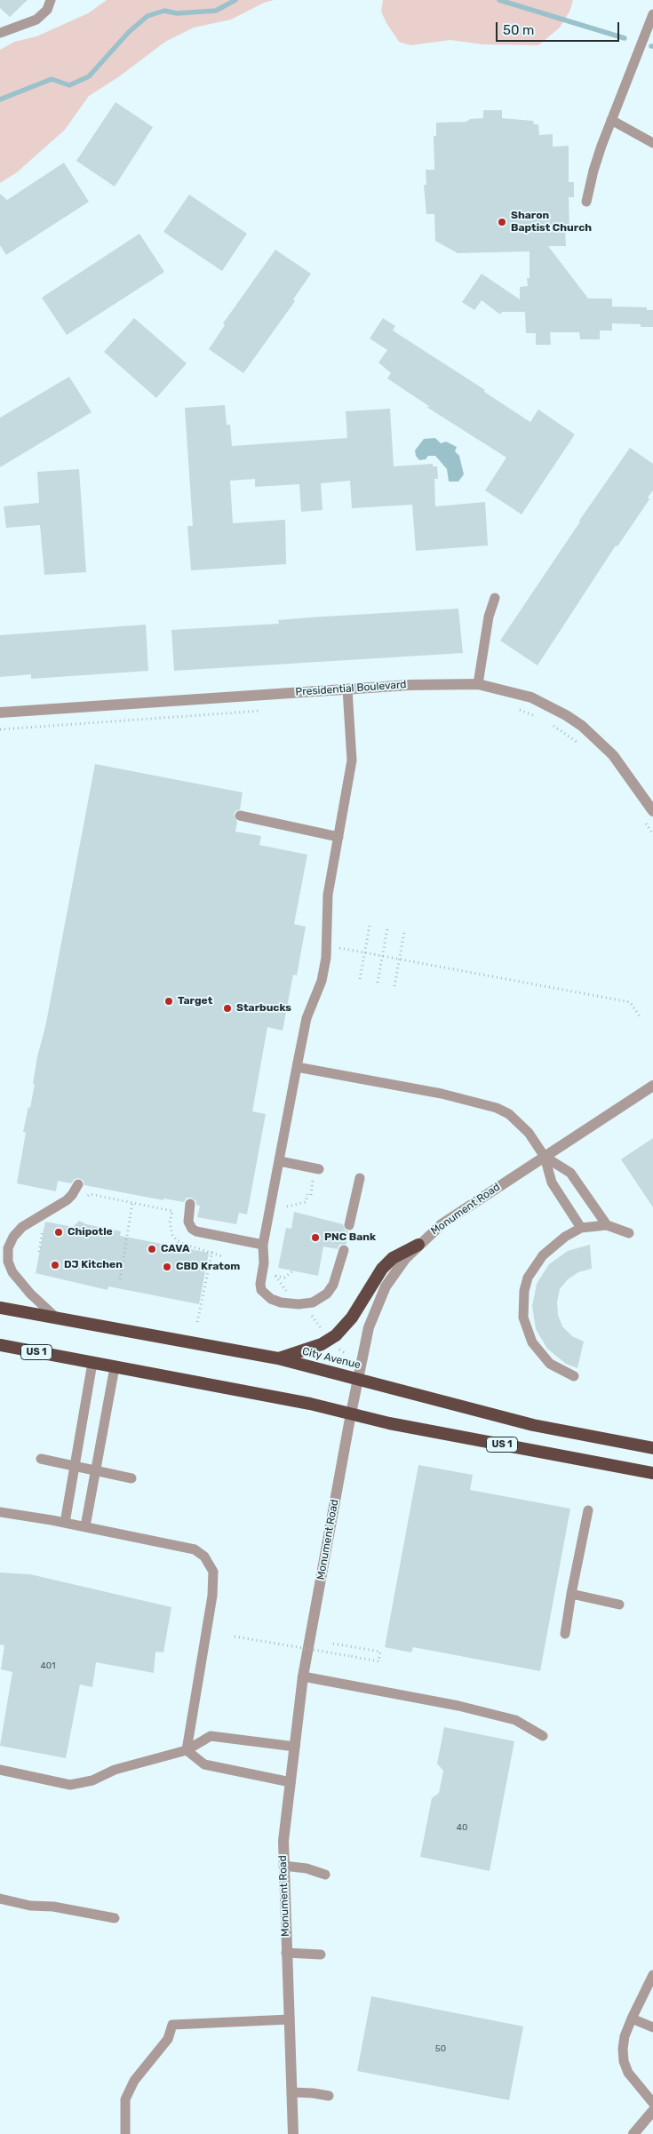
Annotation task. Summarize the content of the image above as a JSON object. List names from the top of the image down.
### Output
{
  "streets": {
    "highway": ["US 1", "City Avenue"],
    "street": ["Presidential Boulevard", "Monument Road"]
  },
  "crossings": [
    ["Monument Road", "US 1"],
    ["Monument Road", "City Avenue"]
  ],
  "places": [
    "Sharon Baptist Church",
    "Target",
    "Starbucks",
    "Chipotle",
    "PNC Bank",
    "CAVA",
    "DJ Kitchen",
    "CBD Kratom"
  ],
  "house_numbers": ["401", "40", "50"],
  "scale_bar": "50 m"
}
